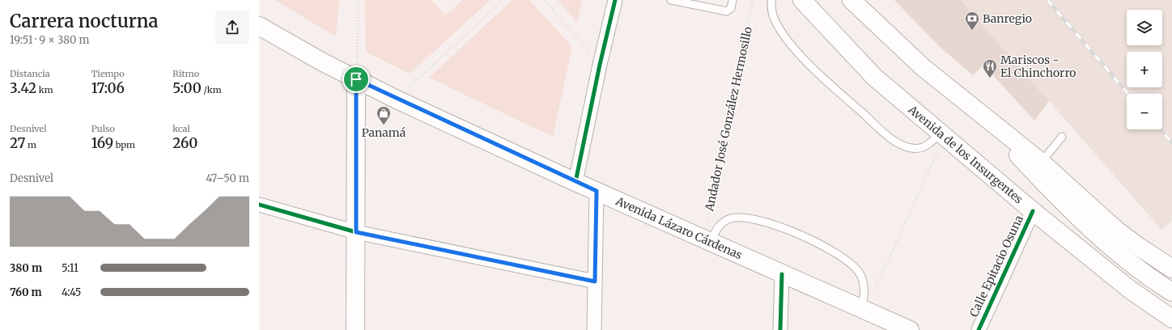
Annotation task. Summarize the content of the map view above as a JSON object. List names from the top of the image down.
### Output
{
  "streets": {
    "main road": ["Avenida de los Insurgentes", "Avenida Lázaro Cárdenas"],
    "street": ["Calle Epitacio Osuna"],
    "path": ["Andador José González Hermosillo"]
  },
  "crossings": [
    ["Andador José González Hermosillo", "Avenida Lázaro Cárdenas"],
    ["Avenida de los Insurgentes", "Calle Epitacio Osuna"]
  ],
  "places": {
    "bank": ["Banregio"],
    "restaurant": ["Mariscos - El Chinchorro"],
    "shop": ["Panamá"]
  },
  "page": {
    "heading": ["Carrera nocturna", "19:51 · 9 × 380 m"],
    "map_buttons": ["+", "−"],
    "stats": [
      ["Distancia", "3.42 km"],
      ["Tiempo", "17:06"],
      ["Ritmo", "5:00 /km"],
      ["Desnivel", "27 m"],
      ["Pulso", "169 bpm"],
      ["kcal", "260"]
    ],
    "chart": ["Desnivel", "47–50 m"],
    "list": [
      {
        "name": "380 m",
        "note": "5:11"
      },
      {
        "name": "760 m",
        "note": "4:45"
      }
    ]
  }
}
